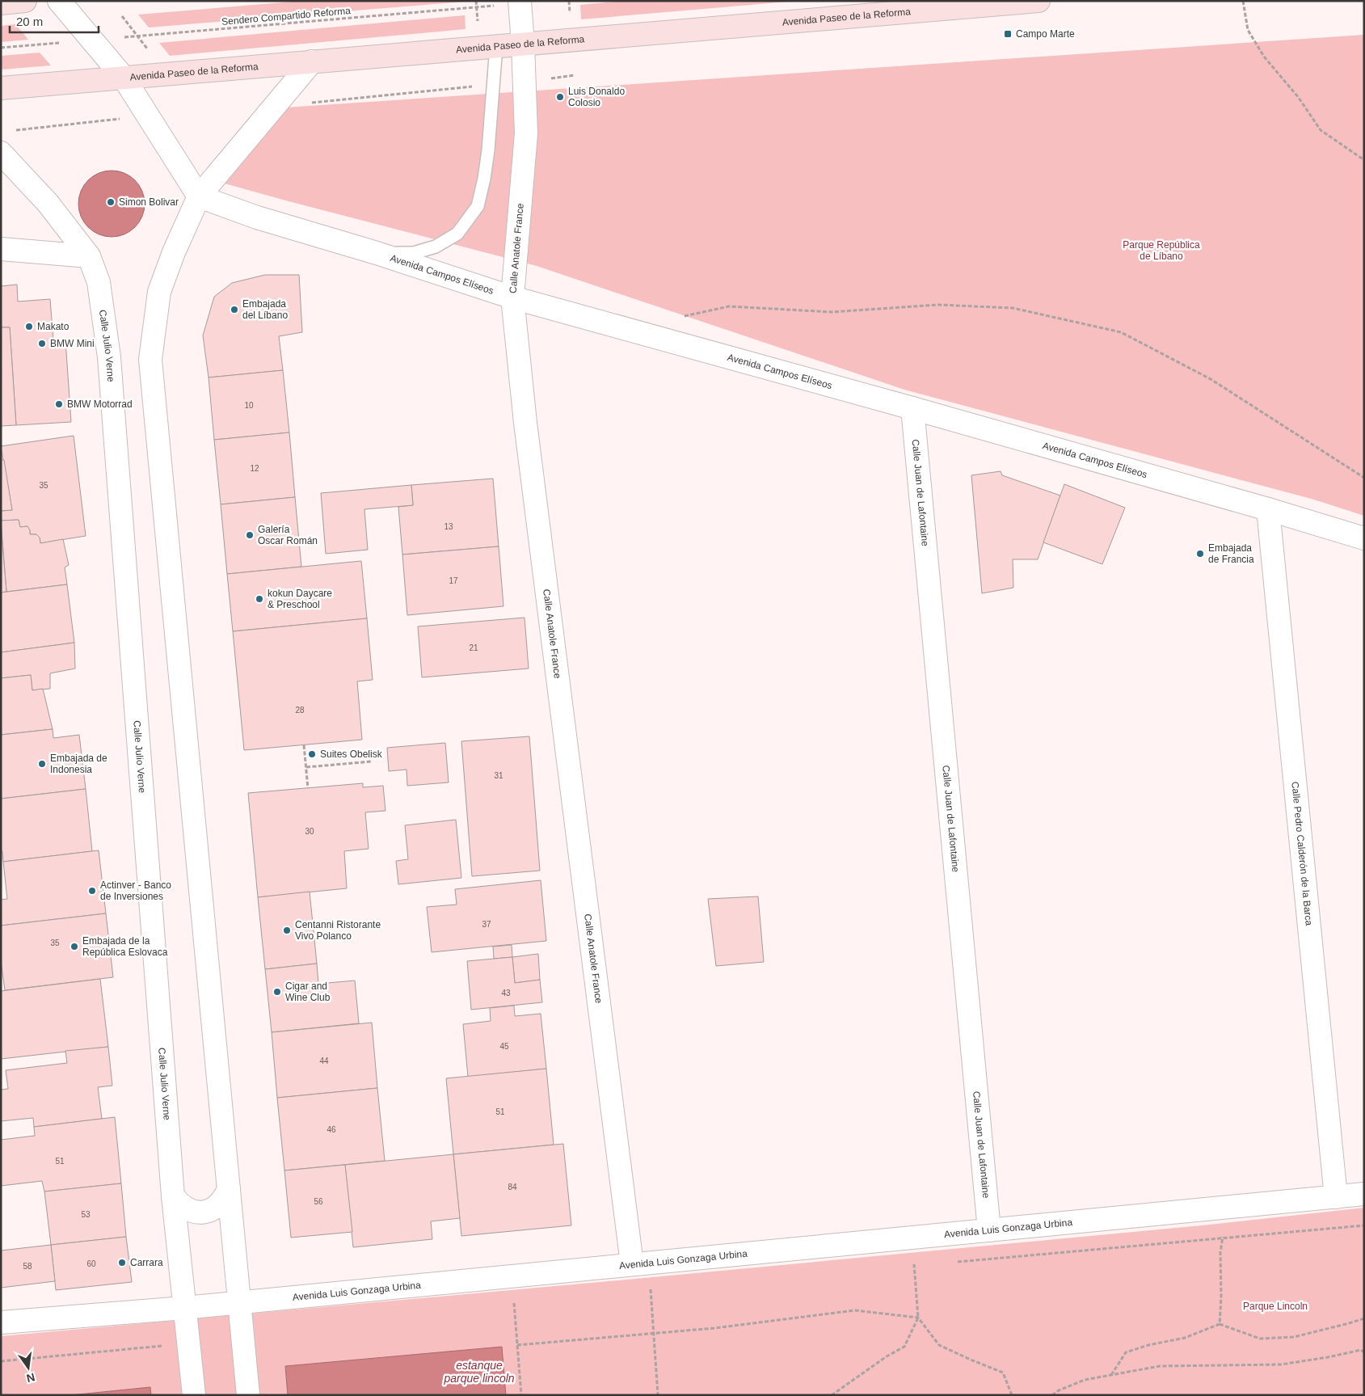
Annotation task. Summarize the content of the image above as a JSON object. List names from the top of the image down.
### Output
{
  "streets": {
    "main road": ["Avenida Paseo de la Reforma"],
    "street": [
      "Calle Anatole France",
      "Avenida Campos Elíseos",
      "Calle Julio Verne",
      "Calle Juan de Lafontaine",
      "Calle Pedro Calderón de la Barca",
      "Avenida Luis Gonzaga Urbina"
    ],
    "path": ["Sendero Compartido Reforma"]
  },
  "crossings": [
    ["Avenida Paseo de la Reforma", "Calle Anatole France"],
    ["Calle Anatole France", "Avenida Campos Elíseos"],
    ["Calle Anatole France", "Avenida Luis Gonzaga Urbina"],
    ["Avenida Campos Elíseos", "Calle Juan de Lafontaine"],
    ["Avenida Campos Elíseos", "Calle Pedro Calderón de la Barca"],
    ["Calle Julio Verne", "Avenida Luis Gonzaga Urbina"],
    ["Calle Juan de Lafontaine", "Avenida Luis Gonzaga Urbina"],
    ["Calle Pedro Calderón de la Barca", "Avenida Luis Gonzaga Urbina"]
  ],
  "water": ["estanque parque lincoln"],
  "parks": ["Parque República de Líbano", "Parque Lincoln"],
  "places": {
    "transit": ["Campo Marte"],
    "other": [
      "Luis Donaldo Colosio",
      "Simon Bolivar",
      "Embajada del Líbano",
      "Makato",
      "BMW Mini",
      "BMW Motorrad",
      "Galería Oscar Román",
      "Embajada de Francia",
      "kokun Daycare & Preschool",
      "Suites Obelisk",
      "Embajada de Indonesia",
      "Actinver - Banco de Inversiones",
      "Centanni Ristorante Vivo Polanco",
      "Embajada de la República Eslovaca",
      "Cigar and Wine Club",
      "Carrara"
    ]
  },
  "house_numbers": [
    "10",
    "12",
    "35",
    "13",
    "17",
    "21",
    "28",
    "31",
    "30",
    "37",
    "35",
    "43",
    "45",
    "44",
    "51",
    "46",
    "51",
    "84",
    "56",
    "53",
    "60",
    "58"
  ],
  "scale_bar": "20 m",
  "north": "bottom"
}
